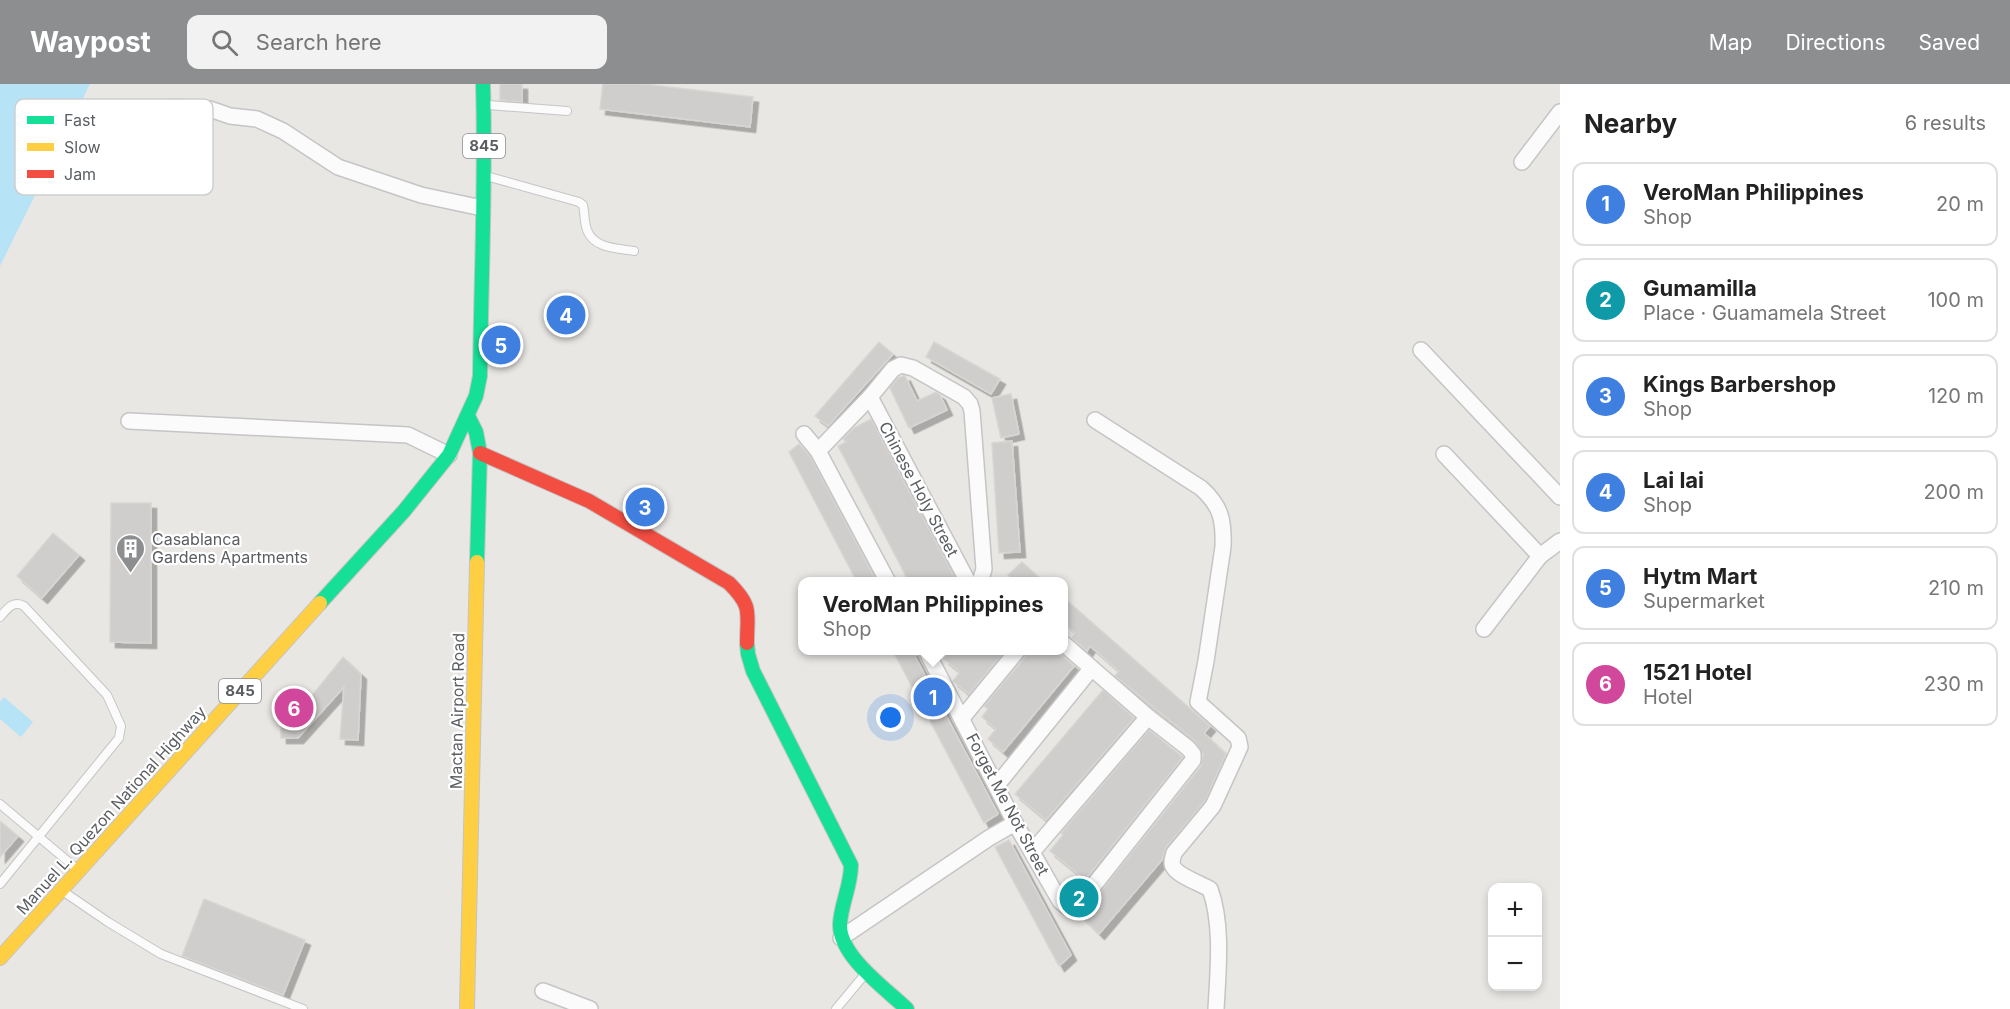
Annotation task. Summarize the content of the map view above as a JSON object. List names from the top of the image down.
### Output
{
  "streets": {
    "main road": ["845", "Mactan Airport Road", "Manuel L. Quezon National Highway"],
    "street": ["Chinese Holy Street", "Forget Me Not Street"]
  },
  "crossings": [
    ["Mactan Airport Road", "Manuel L. Quezon National Highway"]
  ],
  "places": {
    "building": ["Casablanca Gardens Apartments"]
  },
  "legend": ["Fast", "Slow", "Jam"],
  "page": {
    "header": "Waypost",
    "search": "Search here",
    "nav": ["Map", "Directions", "Saved"],
    "heading": ["Nearby", "6 results"],
    "list": [
      {
        "mark": "1",
        "name": "VeroMan Philippines",
        "note": "Shop",
        "value": "20 m"
      },
      {
        "mark": "2",
        "name": "Gumamilla",
        "note": "Place · Guamamela Street",
        "value": "100 m"
      },
      {
        "mark": "3",
        "name": "Kings Barbershop",
        "note": "Shop",
        "value": "120 m"
      },
      {
        "mark": "4",
        "name": "Lai lai",
        "note": "Shop",
        "value": "200 m"
      },
      {
        "mark": "5",
        "name": "Hytm Mart",
        "note": "Supermarket",
        "value": "210 m"
      },
      {
        "mark": "6",
        "name": "1521 Hotel",
        "note": "Hotel",
        "value": "230 m"
      }
    ],
    "pins": [
      "4",
      "5",
      "3",
      "1",
      "6",
      "2"
    ],
    "popup": ["VeroMan Philippines", "Shop"],
    "map_buttons": ["+", "−"]
  }
}
